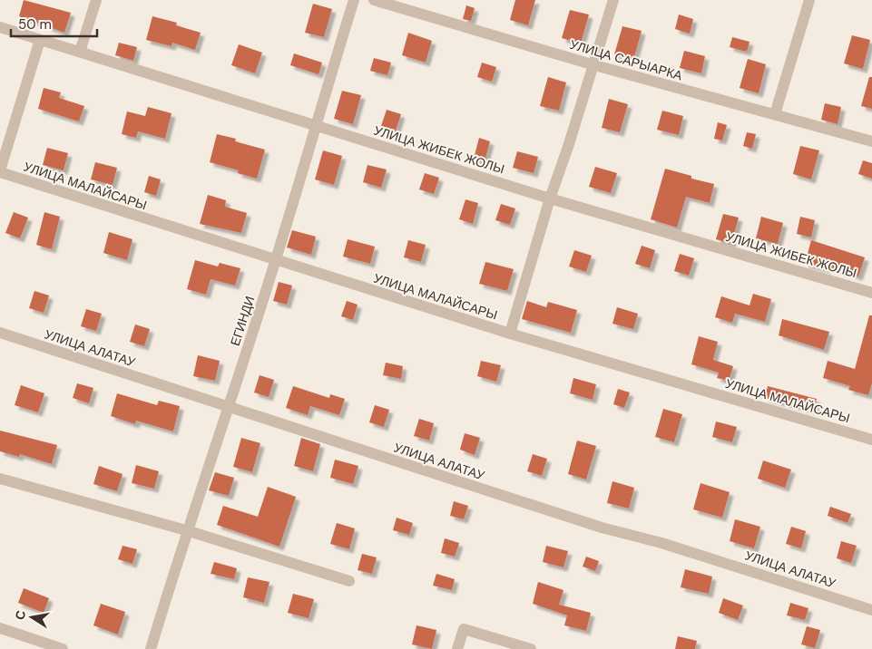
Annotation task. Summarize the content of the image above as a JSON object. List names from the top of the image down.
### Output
{
  "streets": {
    "street": [
      "УЛИЦА САРЫАРКА",
      "УЛИЦА ЖИБЕК ЖОЛЫ",
      "УЛИЦА МАЛАЙСАРЫ",
      "ЕГИНДИ",
      "УЛИЦА АЛАТАУ"
    ]
  },
  "crossings": [
    ["УЛИЦА ЖИБЕК ЖОЛЫ", "ЕГИНДИ"],
    ["УЛИЦА МАЛАЙСАРЫ", "ЕГИНДИ"],
    ["ЕГИНДИ", "УЛИЦА АЛАТАУ"]
  ],
  "scale_bar": "50 m",
  "north": "left"
}
